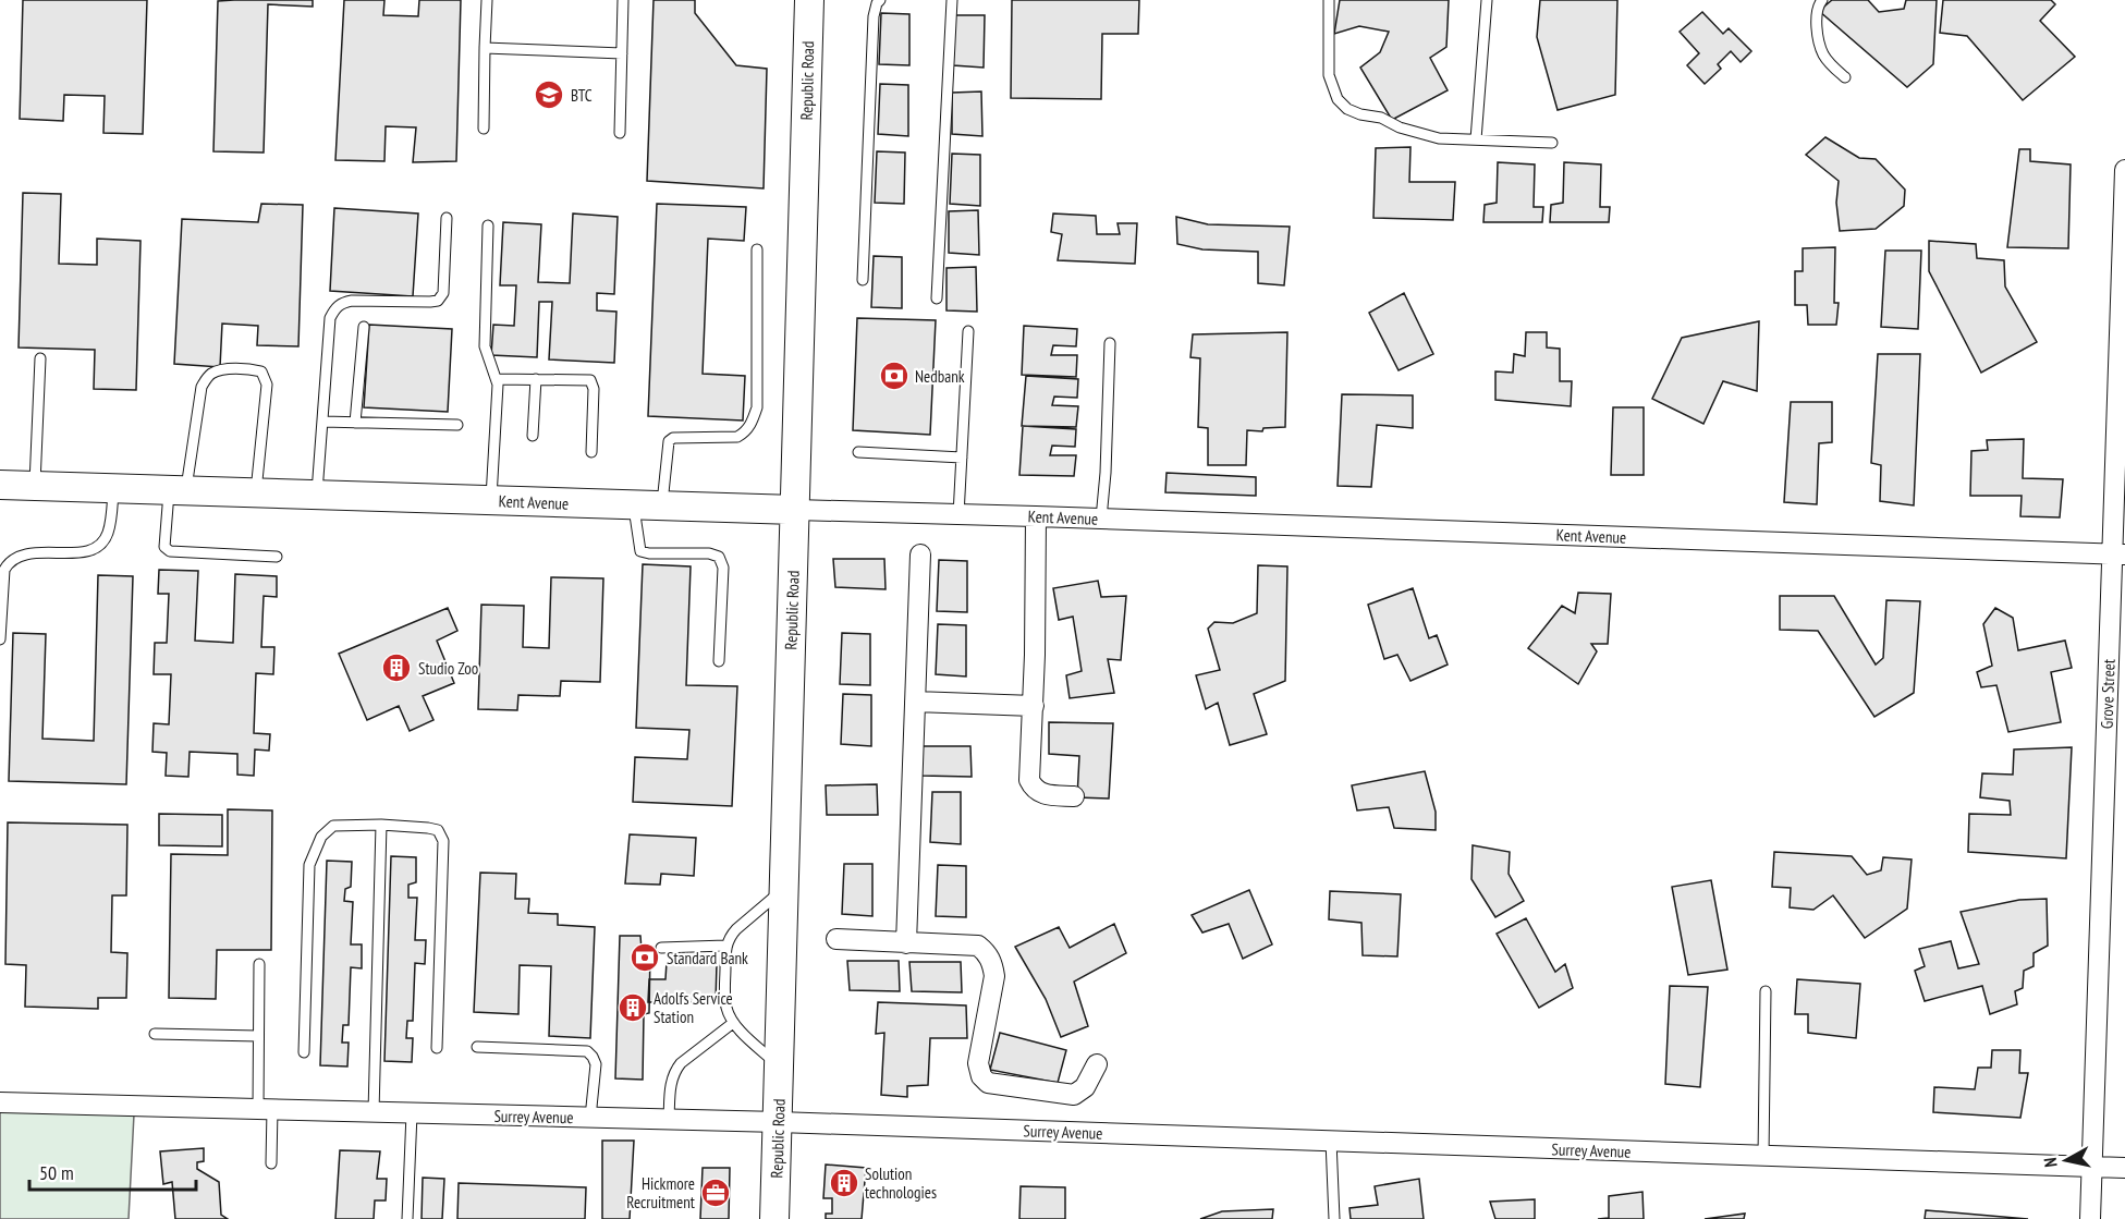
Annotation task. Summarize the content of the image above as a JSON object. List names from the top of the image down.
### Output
{
  "streets": {
    "main road": ["Republic Road", "Kent Avenue"],
    "street": ["Grove Street", "Surrey Avenue"]
  },
  "crossings": [
    ["Republic Road", "Kent Avenue"],
    ["Republic Road", "Surrey Avenue"],
    ["Kent Avenue", "Grove Street"],
    ["Grove Street", "Surrey Avenue"]
  ],
  "places": {
    "school or university": ["BTC"],
    "bank": ["Nedbank", "Standard Bank"],
    "building": ["Studio Zoo", "Adolfs Service Station", "Solution technologies"],
    "office": ["Hickmore Recruitment"]
  },
  "scale_bar": "50 m",
  "north": "left"
}
